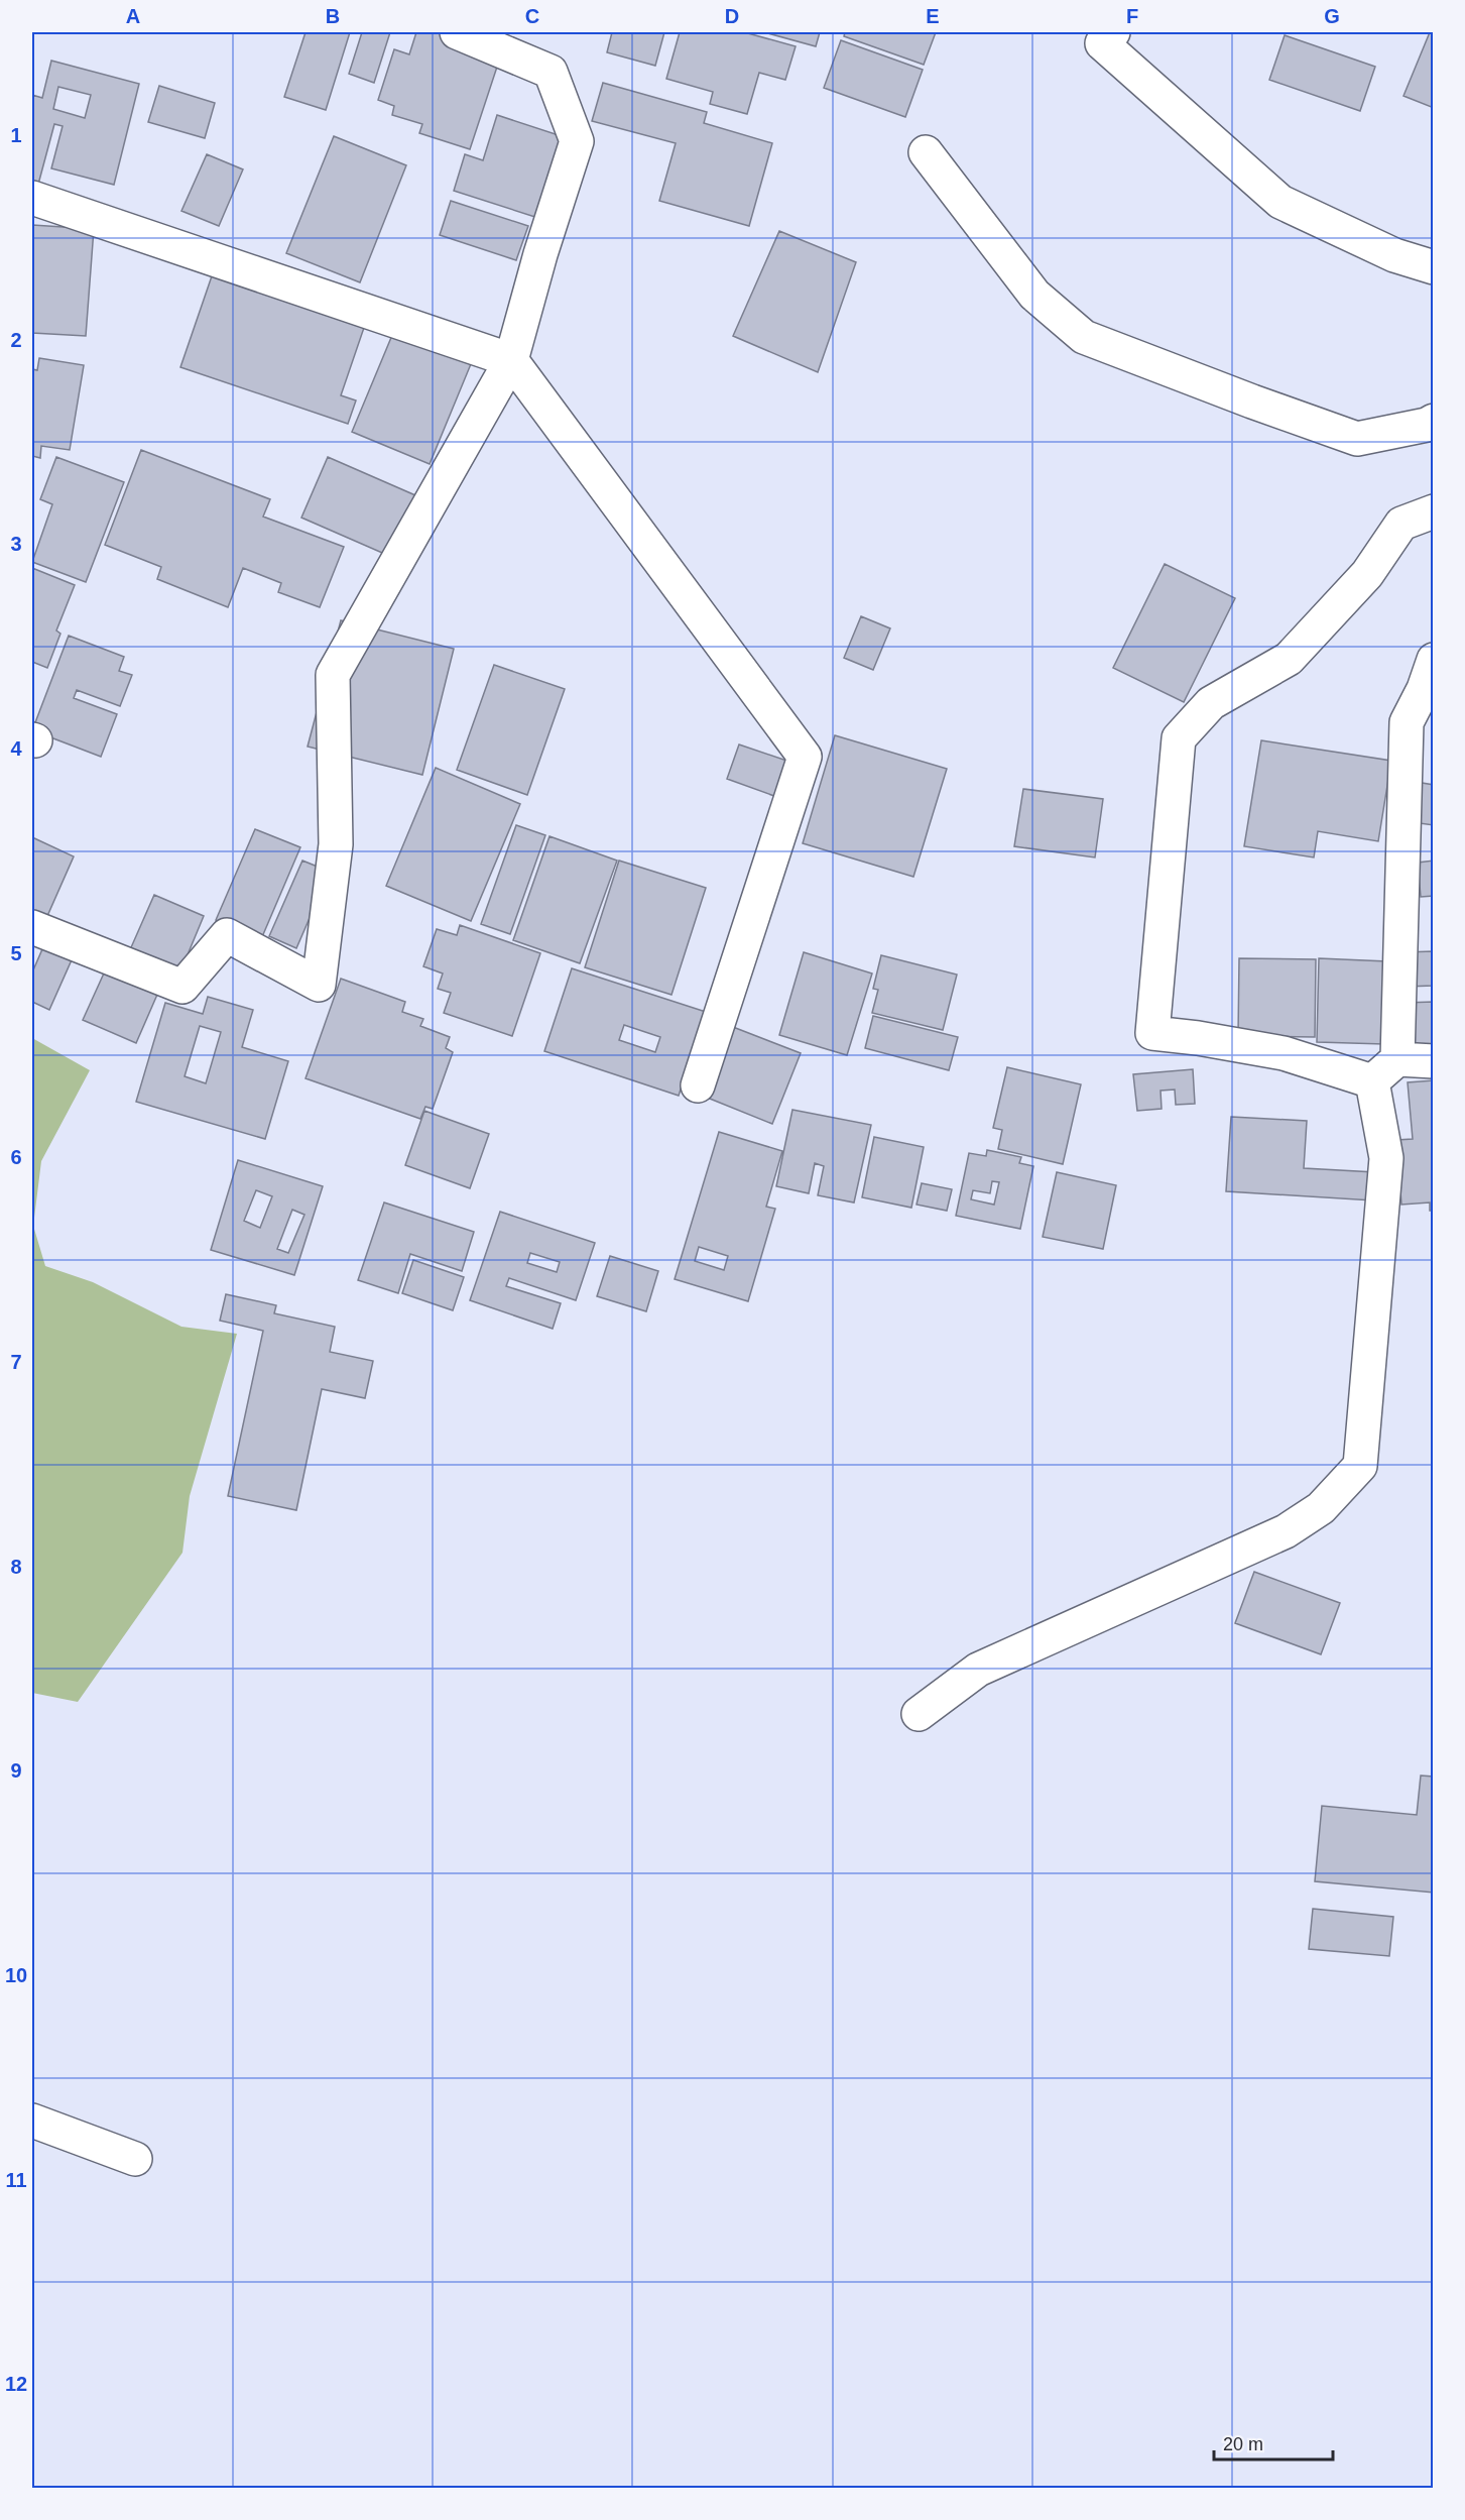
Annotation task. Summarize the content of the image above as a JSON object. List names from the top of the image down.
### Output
{
  "scale_bar": "20 m",
  "grid": {
    "columns": [
      "A",
      "B",
      "C",
      "D",
      "E",
      "F",
      "G"
    ],
    "rows": [
      "1",
      "2",
      "3",
      "4",
      "5",
      "6",
      "7",
      "8",
      "9",
      "10",
      "11",
      "12"
    ]
  }
}
